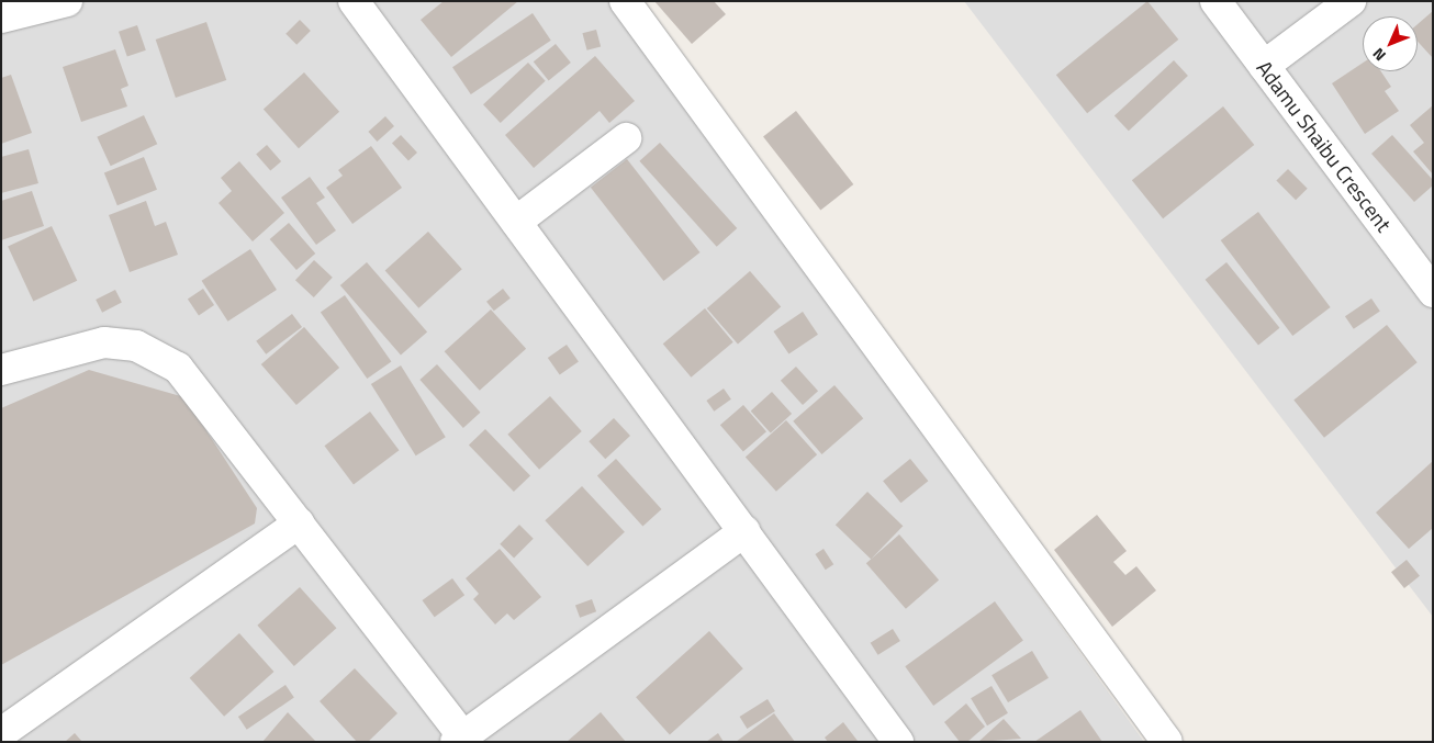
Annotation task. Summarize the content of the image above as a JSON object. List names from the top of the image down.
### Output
{
  "streets": {
    "street": ["Adamu Shaibu Crescent"]
  },
  "north": "bottom left"
}
